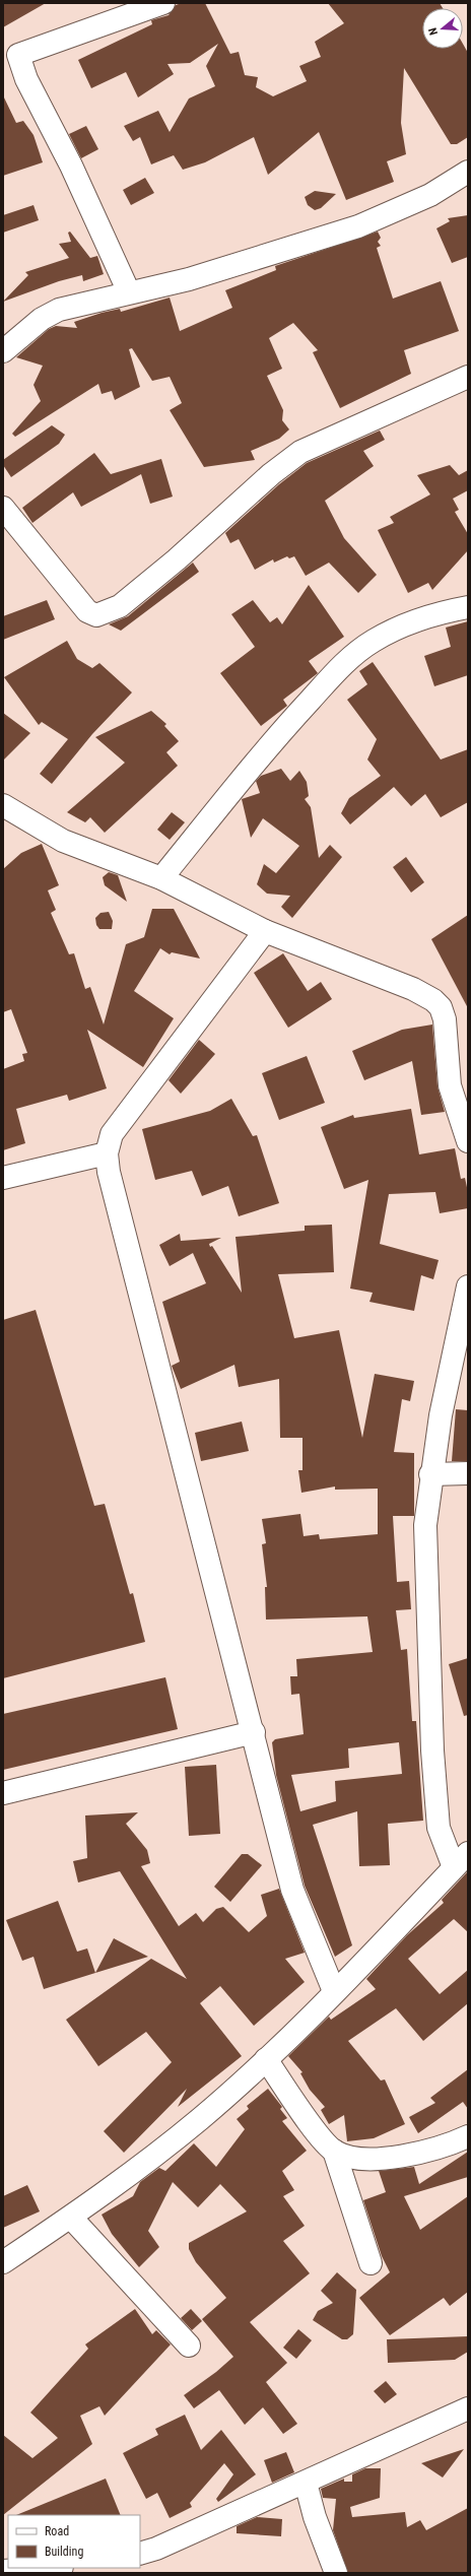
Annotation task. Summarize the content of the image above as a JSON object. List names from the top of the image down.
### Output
{
  "legend": ["Road", "Building"],
  "north": "left"
}
